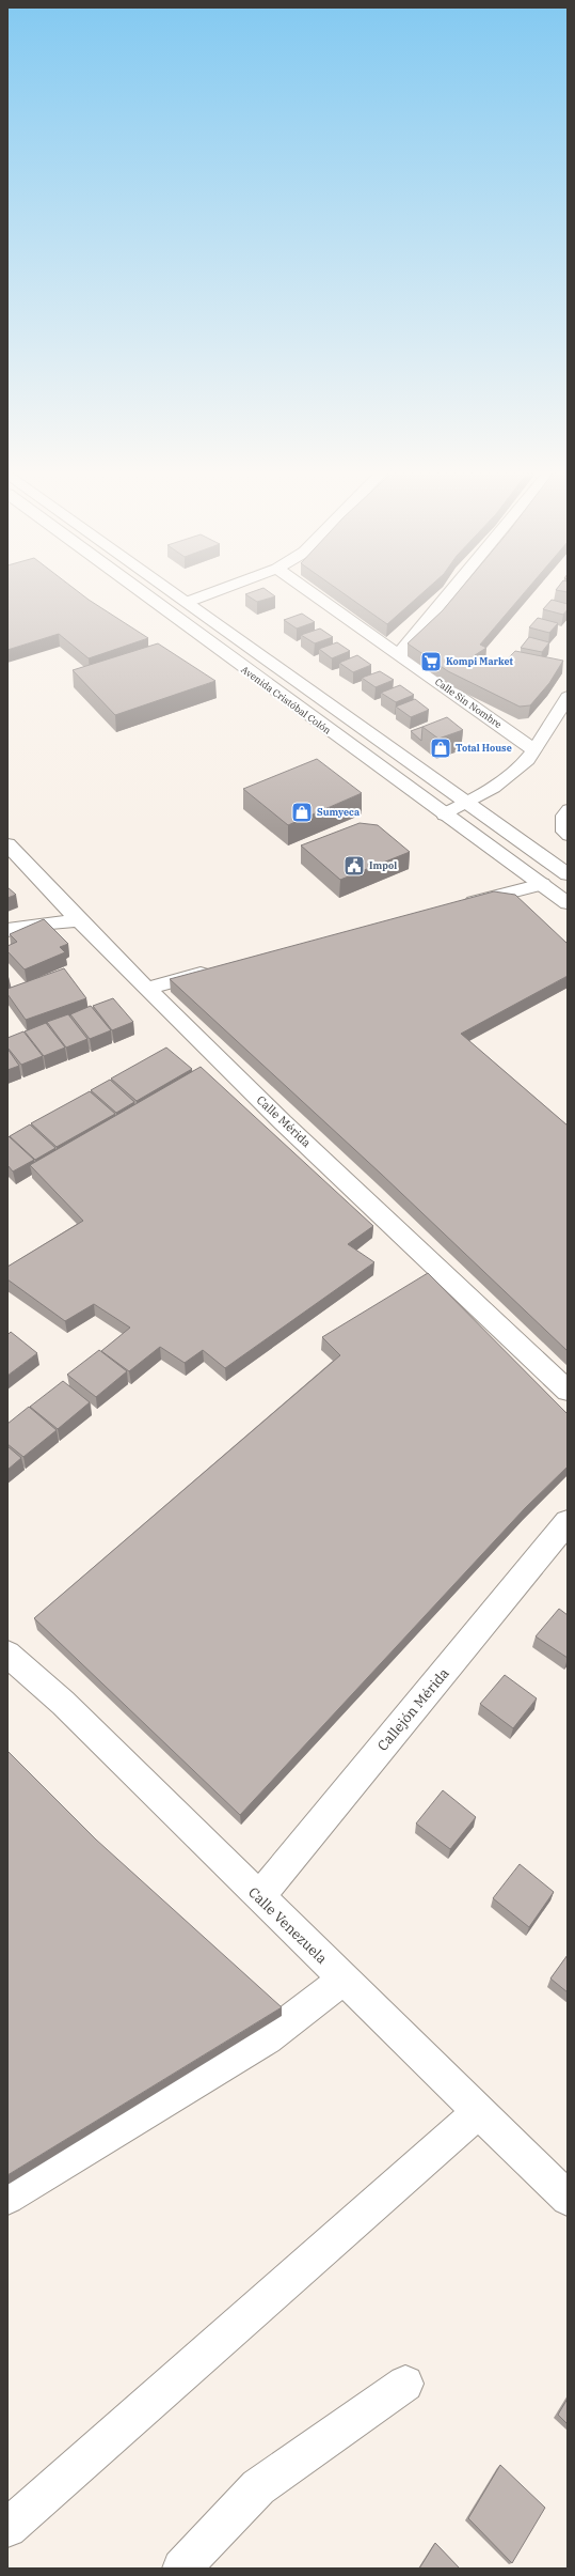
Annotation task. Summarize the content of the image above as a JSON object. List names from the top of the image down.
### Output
{
  "streets": {
    "street": [
      "Avenida Cristóbal Colón",
      "Calle Sin Nombre",
      "Calle Mérida",
      "Callejón Mérida",
      "Calle Venezuela"
    ]
  },
  "crossings": [
    ["Callejón Mérida", "Calle Venezuela"]
  ],
  "places": {
    "supermarket": ["Kompi Market"],
    "shop": ["Total House", "Sumyeca"],
    "public building": ["Impol"]
  }
}
